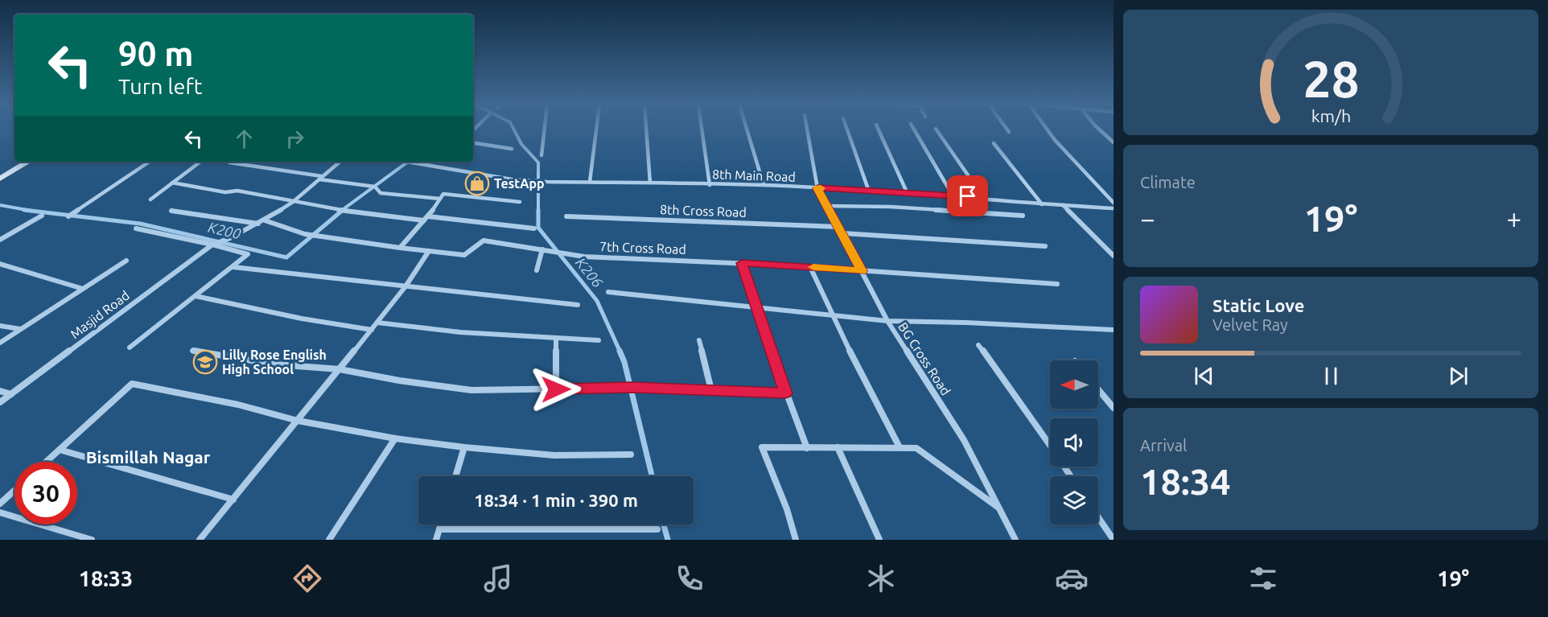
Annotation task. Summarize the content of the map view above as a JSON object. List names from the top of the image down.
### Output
{
  "streets": {
    "street": [
      "8th Main Road",
      "8th Cross Road",
      "7th Cross Road",
      "Masjid Road",
      "BG Cross Road"
    ]
  },
  "crossings": [
    ["8th Main Road", "BG Cross Road"],
    ["8th Cross Road", "BG Cross Road"],
    ["7th Cross Road", "Masjid Road"],
    ["7th Cross Road", "BG Cross Road"]
  ],
  "districts": ["Bismillah Nagar"],
  "water": ["K200", "K206"],
  "places": {
    "shop": ["TestApp"],
    "school or university": ["Lilly Rose English High School"]
  },
  "north": "left",
  "page": {
    "turn": ["90 m", "Turn left"],
    "tile": [
      "Climate",
      ["Arrival", "18:34"]
    ],
    "heat": ["−", "19°", "+"],
    "song": ["Static Love", "Velvet Ray"],
    "limit": "30",
    "trip": "18:34 · 1 min · 390 m",
    "tabs": ["18:33", "19°"],
    "gauge": ["28", "km/h"]
  }
}
